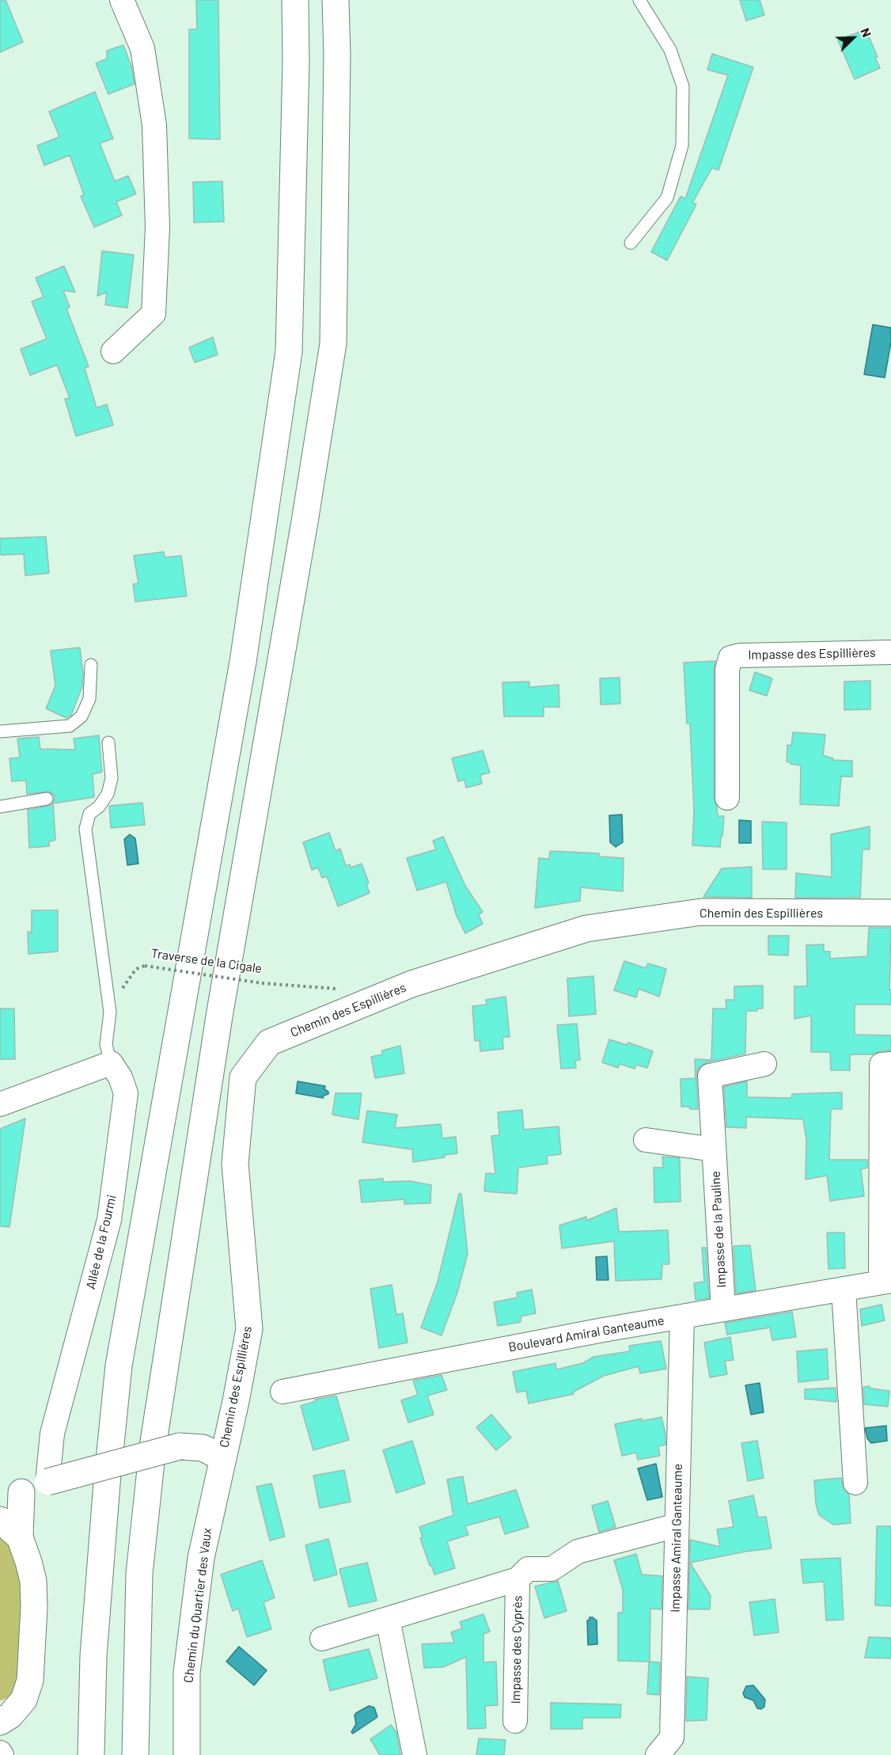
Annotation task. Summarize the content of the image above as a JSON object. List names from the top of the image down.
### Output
{
  "streets": {
    "main road": ["Chemin des Espillières", "Chemin du Quartier des Vaux"],
    "street": [
      "Impasse des Espillières",
      "Impasse de la Pauline",
      "Allée de la Fourmi",
      "Boulevard Amiral Ganteaume",
      "Impasse Amiral Ganteaume",
      "Impasse des Cyprès"
    ],
    "path": ["Traverse de la Cigale"]
  },
  "crossings": [
    ["Chemin des Espillières", "Allée de la Fourmi"],
    ["Chemin des Espillières", "Chemin du Quartier des Vaux"],
    ["Impasse de la Pauline", "Boulevard Amiral Ganteaume"],
    ["Boulevard Amiral Ganteaume", "Impasse Amiral Ganteaume"],
    ["Impasse Amiral Ganteaume", "Impasse des Cyprès"]
  ],
  "north": "top right"
}
